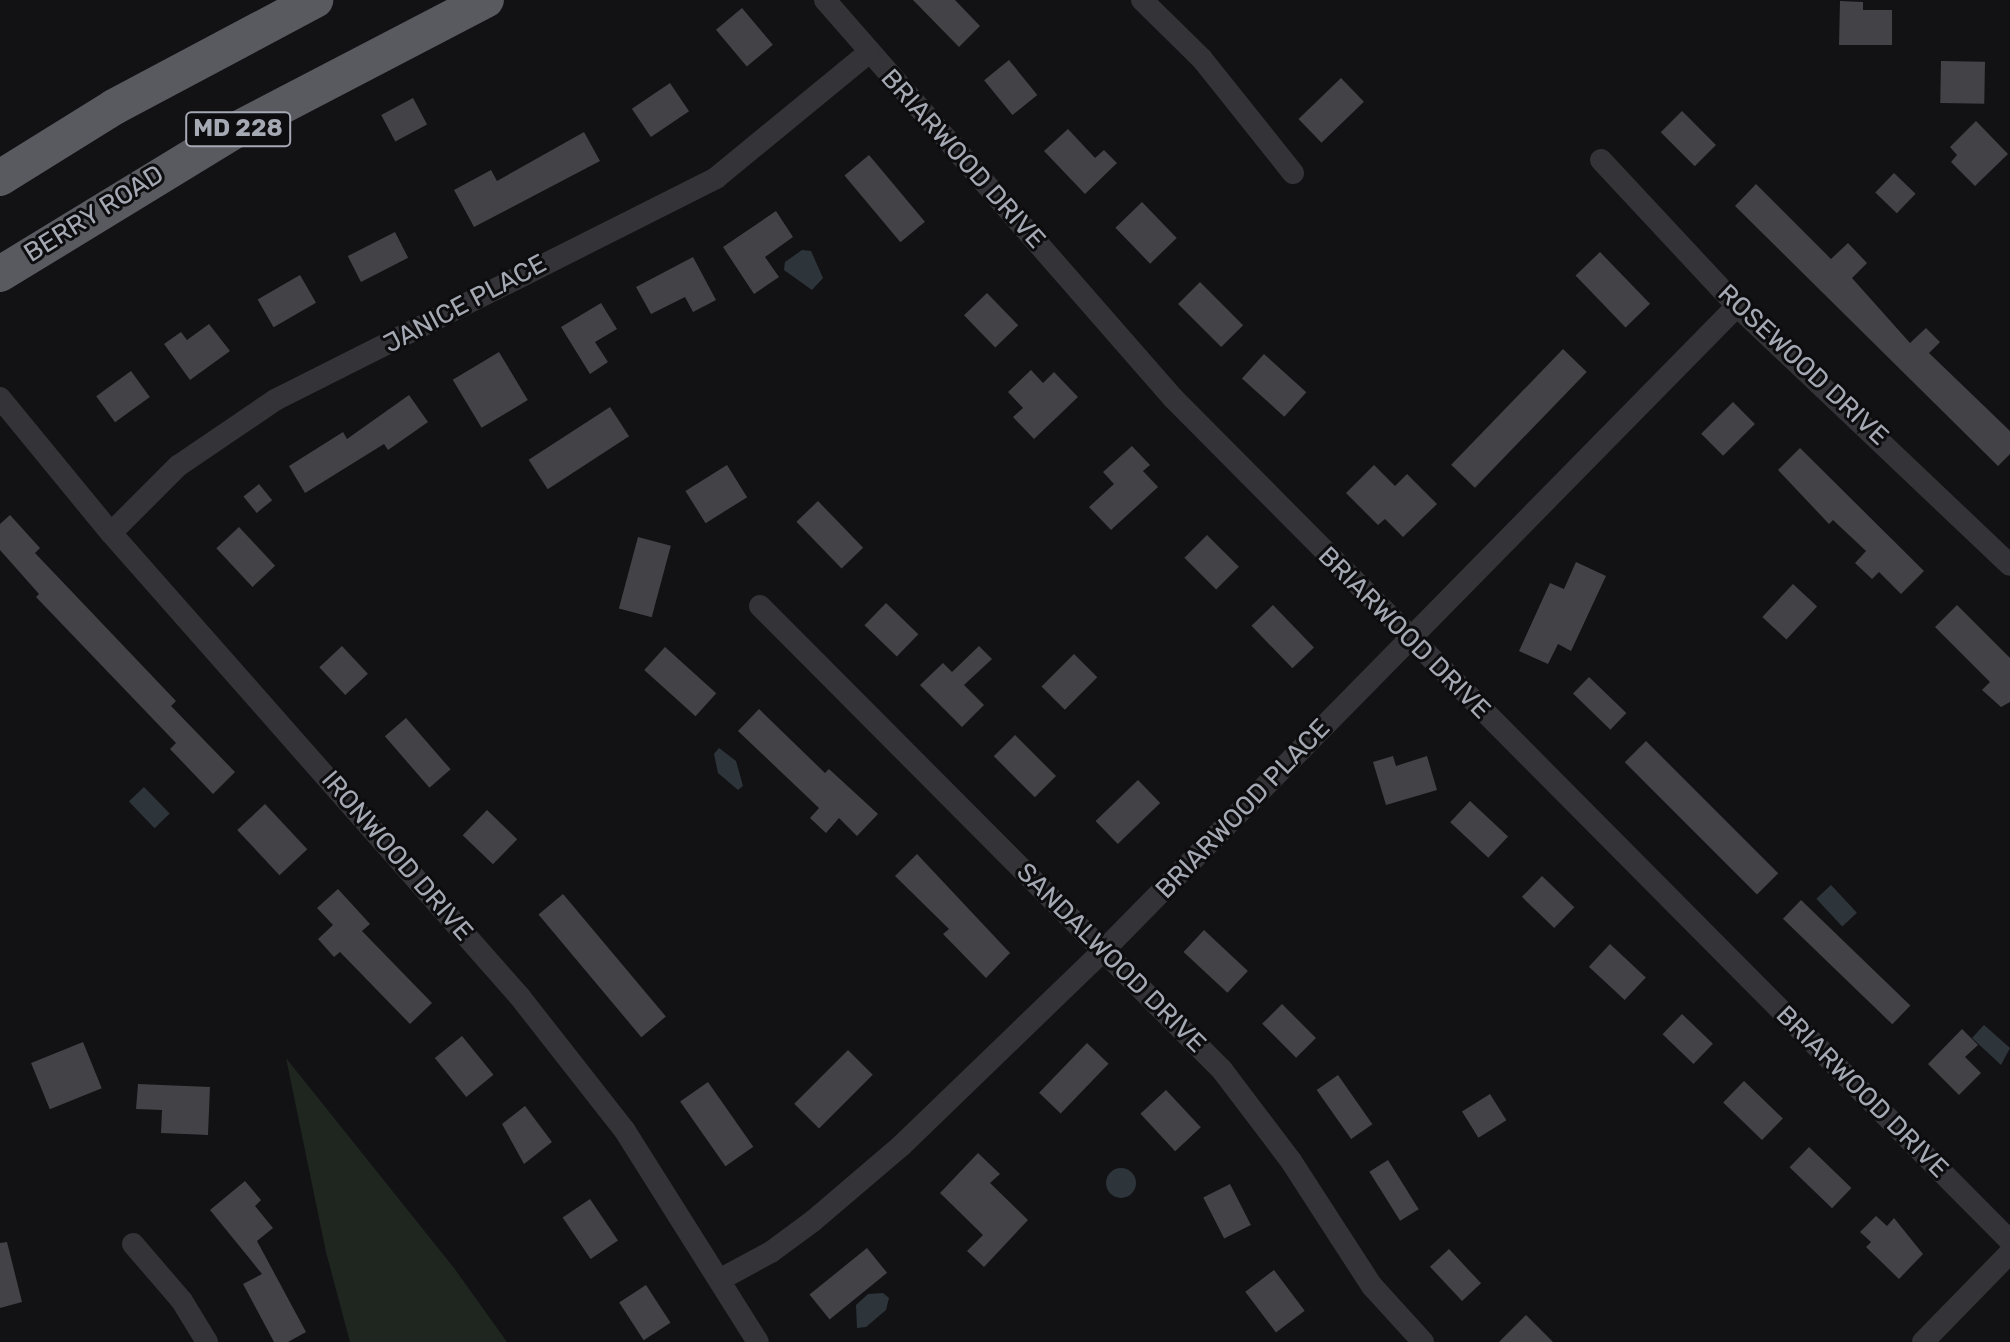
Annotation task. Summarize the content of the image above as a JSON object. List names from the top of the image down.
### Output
{
  "streets": {
    "highway": ["MD 228", "BERRY ROAD"],
    "street": [
      "BRIARWOOD DRIVE",
      "JANICE PLACE",
      "ROSEWOOD DRIVE",
      "BRIARWOOD PLACE",
      "IRONWOOD DRIVE",
      "SANDALWOOD DRIVE"
    ]
  },
  "crossings": [
    ["BRIARWOOD DRIVE", "JANICE PLACE"],
    ["BRIARWOOD DRIVE", "BRIARWOOD PLACE"],
    ["JANICE PLACE", "IRONWOOD DRIVE"],
    ["ROSEWOOD DRIVE", "BRIARWOOD PLACE"],
    ["BRIARWOOD PLACE", "IRONWOOD DRIVE"],
    ["BRIARWOOD PLACE", "SANDALWOOD DRIVE"]
  ]
}
